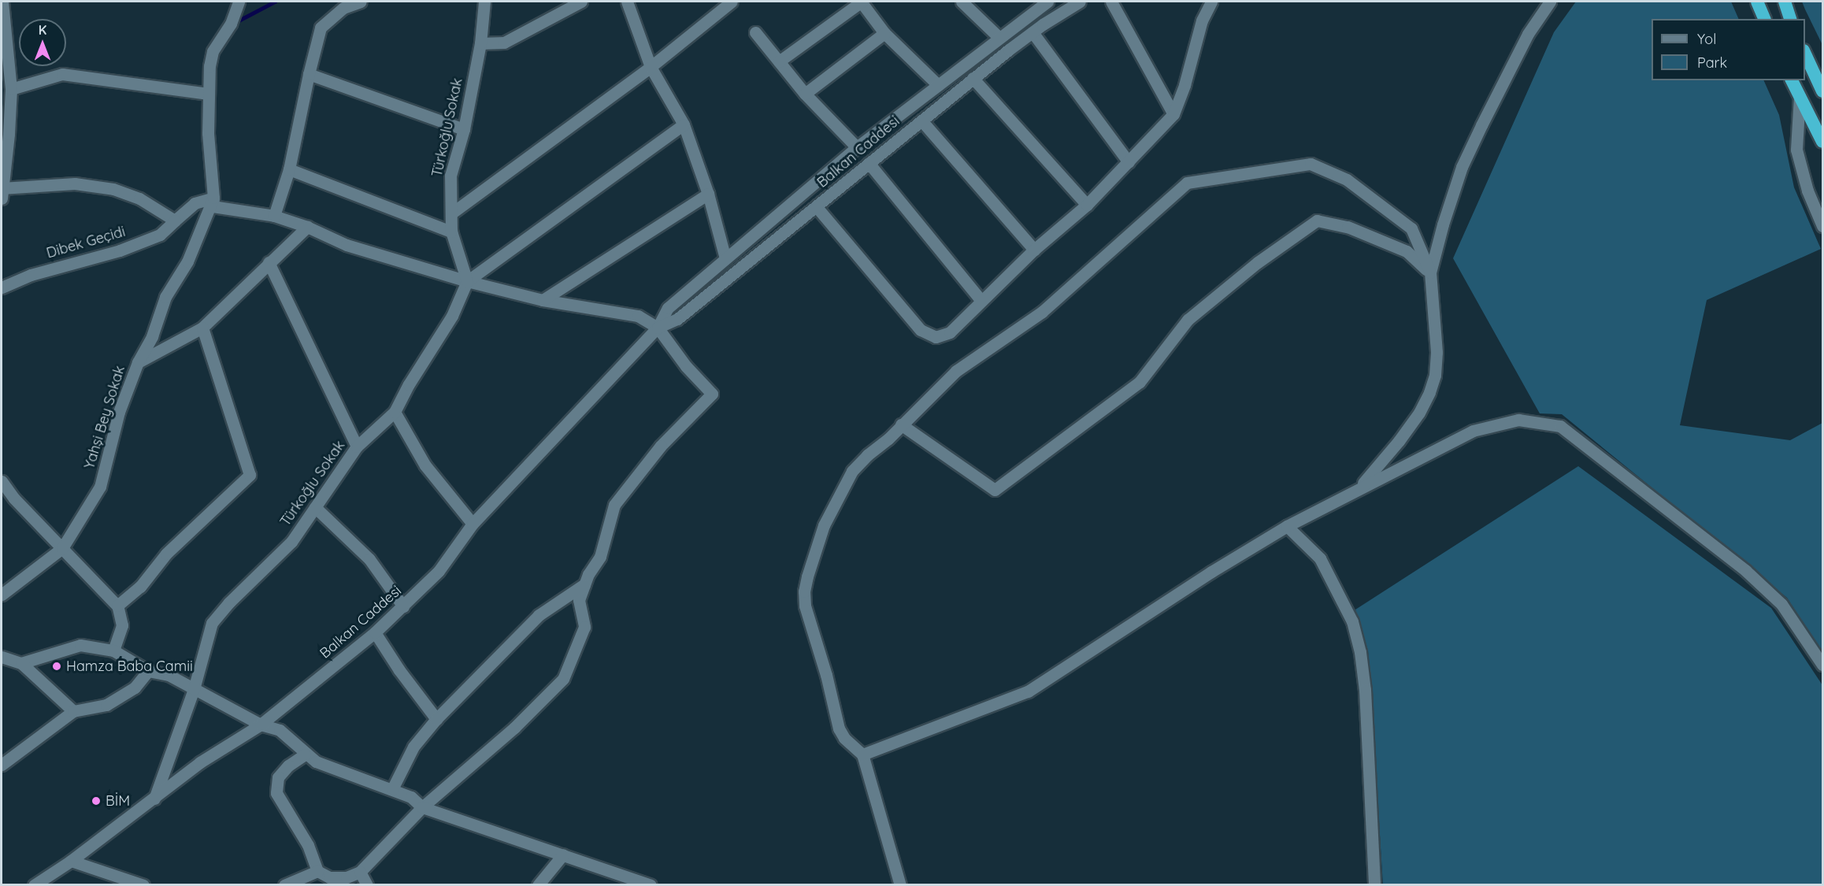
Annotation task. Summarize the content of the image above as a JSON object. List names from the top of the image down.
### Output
{
  "streets": {
    "street": [
      "Türkoğlu Sokak",
      "Balkan Caddesi",
      "Dibek Geçidi",
      "Yahşi Bey Sokak"
    ]
  },
  "crossings": [
    ["Türkoğlu Sokak", "Balkan Caddesi"],
    ["Dibek Geçidi", "Yahşi Bey Sokak"]
  ],
  "places": ["Hamza Baba Camii", "BİM"],
  "legend": ["Yol", "Park"],
  "north": "top"
}
